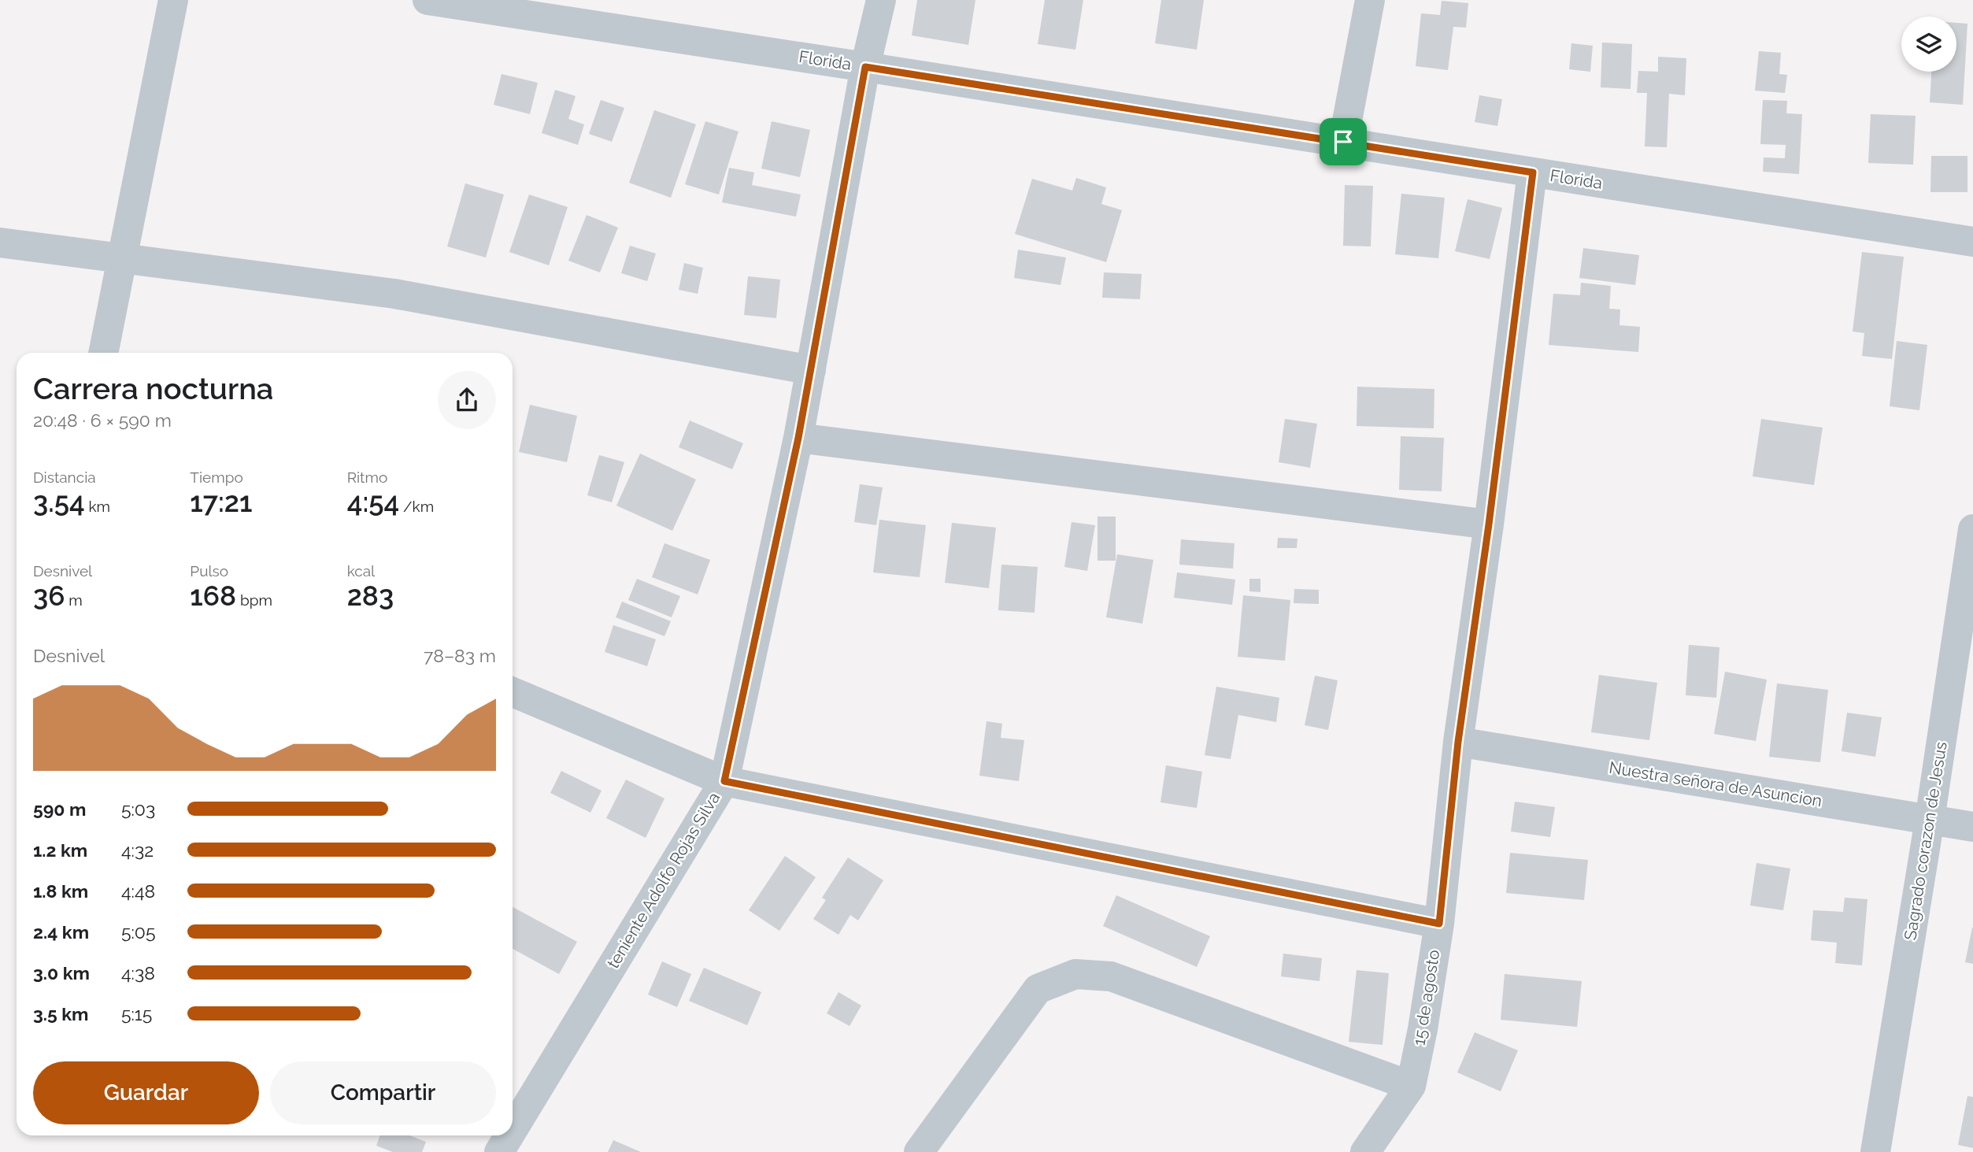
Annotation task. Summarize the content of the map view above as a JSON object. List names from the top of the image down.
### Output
{
  "streets": {
    "street": [
      "Florida",
      "Nuestra señora de Asuncion",
      "Sagrado corazon de Jesus",
      "teniente Adolfo Rojas Silva",
      "15 de agosto"
    ]
  },
  "crossings": [
    ["Florida", "teniente Adolfo Rojas Silva"],
    ["Florida", "15 de agosto"],
    ["Nuestra señora de Asuncion", "Sagrado corazon de Jesus"],
    ["Nuestra señora de Asuncion", "15 de agosto"]
  ],
  "page": {
    "heading": ["Carrera nocturna", "20:48 · 6 × 590 m"],
    "stats": [
      ["Distancia", "3.54 km"],
      ["Tiempo", "17:21"],
      ["Ritmo", "4:54 /km"],
      ["Desnivel", "36 m"],
      ["Pulso", "168 bpm"],
      ["kcal", "283"]
    ],
    "chart": ["Desnivel", "78–83 m"],
    "list": [
      {
        "name": "590 m",
        "note": "5:03"
      },
      {
        "name": "1.2 km",
        "note": "4:32"
      },
      {
        "name": "1.8 km",
        "note": "4:48"
      },
      {
        "name": "2.4 km",
        "note": "5:05"
      },
      {
        "name": "3.0 km",
        "note": "4:38"
      },
      {
        "name": "3.5 km",
        "note": "5:15"
      }
    ],
    "buttons": ["Guardar", "Compartir"]
  }
}
